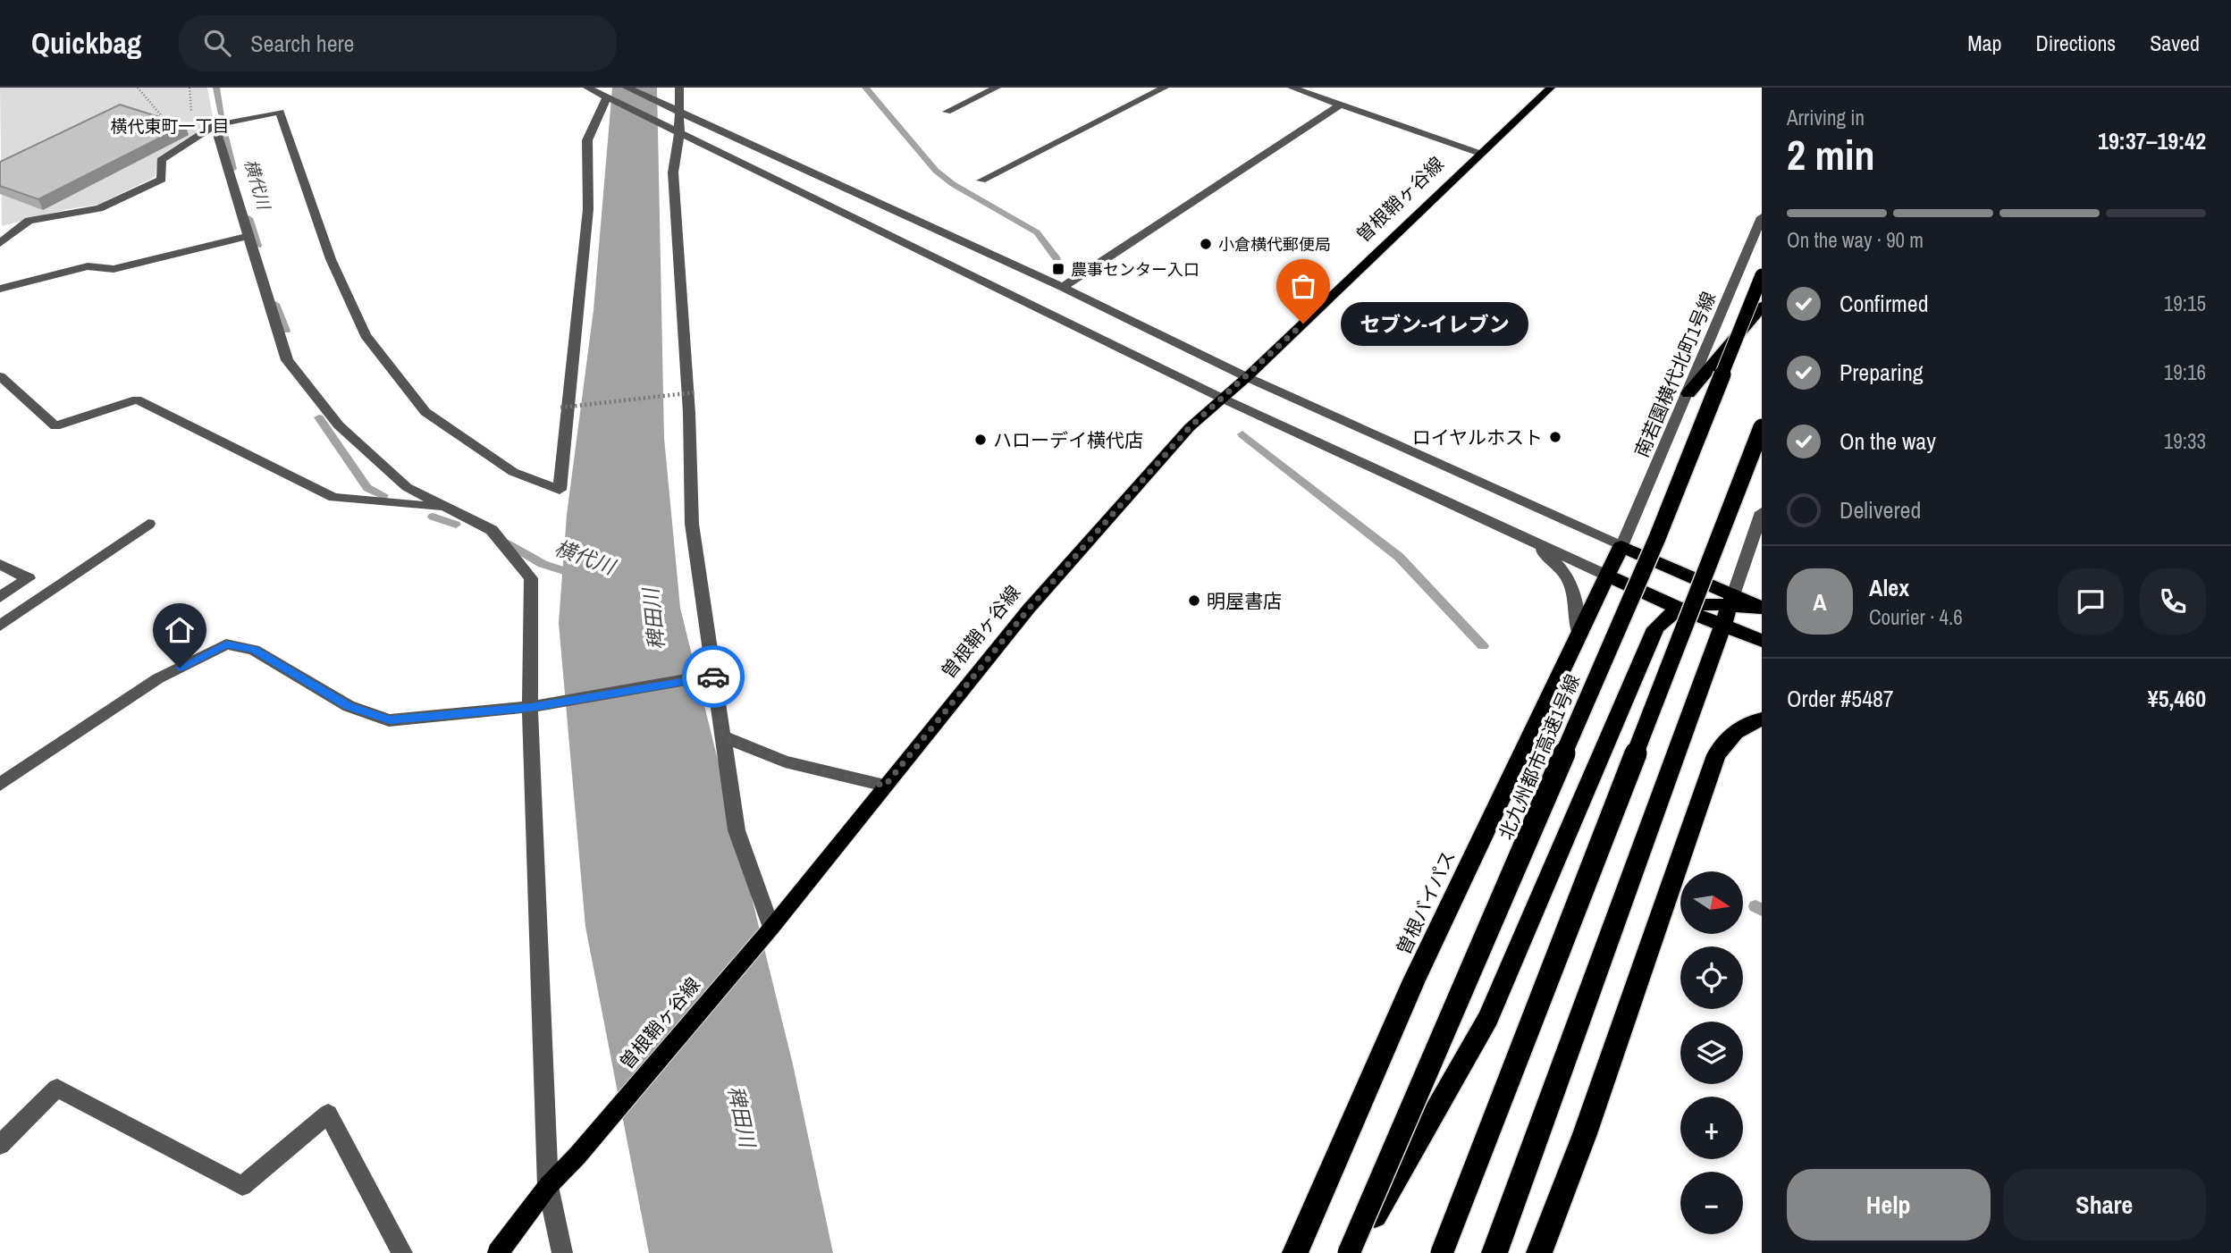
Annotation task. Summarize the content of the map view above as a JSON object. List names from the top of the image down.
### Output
{
  "streets": {
    "highway": ["北九州都市高速1号線", "曽根バイパス"],
    "main road": ["曽根鞘ヶ谷線"],
    "street": ["南若園横代北町1号線"]
  },
  "crossings": [
    ["南若園横代北町1号線", "曽根バイパス"]
  ],
  "districts": ["横代東町一丁目"],
  "water": ["横代川", "稗田川"],
  "places": {
    "other": [
      "小倉横代郵便局",
      "セブン-イレブン",
      "ロイヤルホスト",
      "ハローデイ横代店",
      "明屋書店"
    ],
    "transit": ["農事センター入口"]
  },
  "north": "right",
  "page": {
    "header": "Quickbag",
    "search": "Search here",
    "nav": ["Map", "Directions", "Saved"],
    "heading": ["2 min", "Arriving in", "19:37–19:42"],
    "panel": [
      "Alex",
      "Courier · 4.6",
      "Order #5487",
      "¥5,460"
    ],
    "bar": "On the way · 90 m",
    "list": [
      ["Confirmed", "19:15"],
      ["Preparing", "19:16"],
      ["On the way", "19:33"],
      "Delivered"
    ],
    "bubble": "セブン-イレブン",
    "round": "A",
    "map_buttons": ["+", "−"],
    "buttons": ["Help", "Share"]
  }
}
